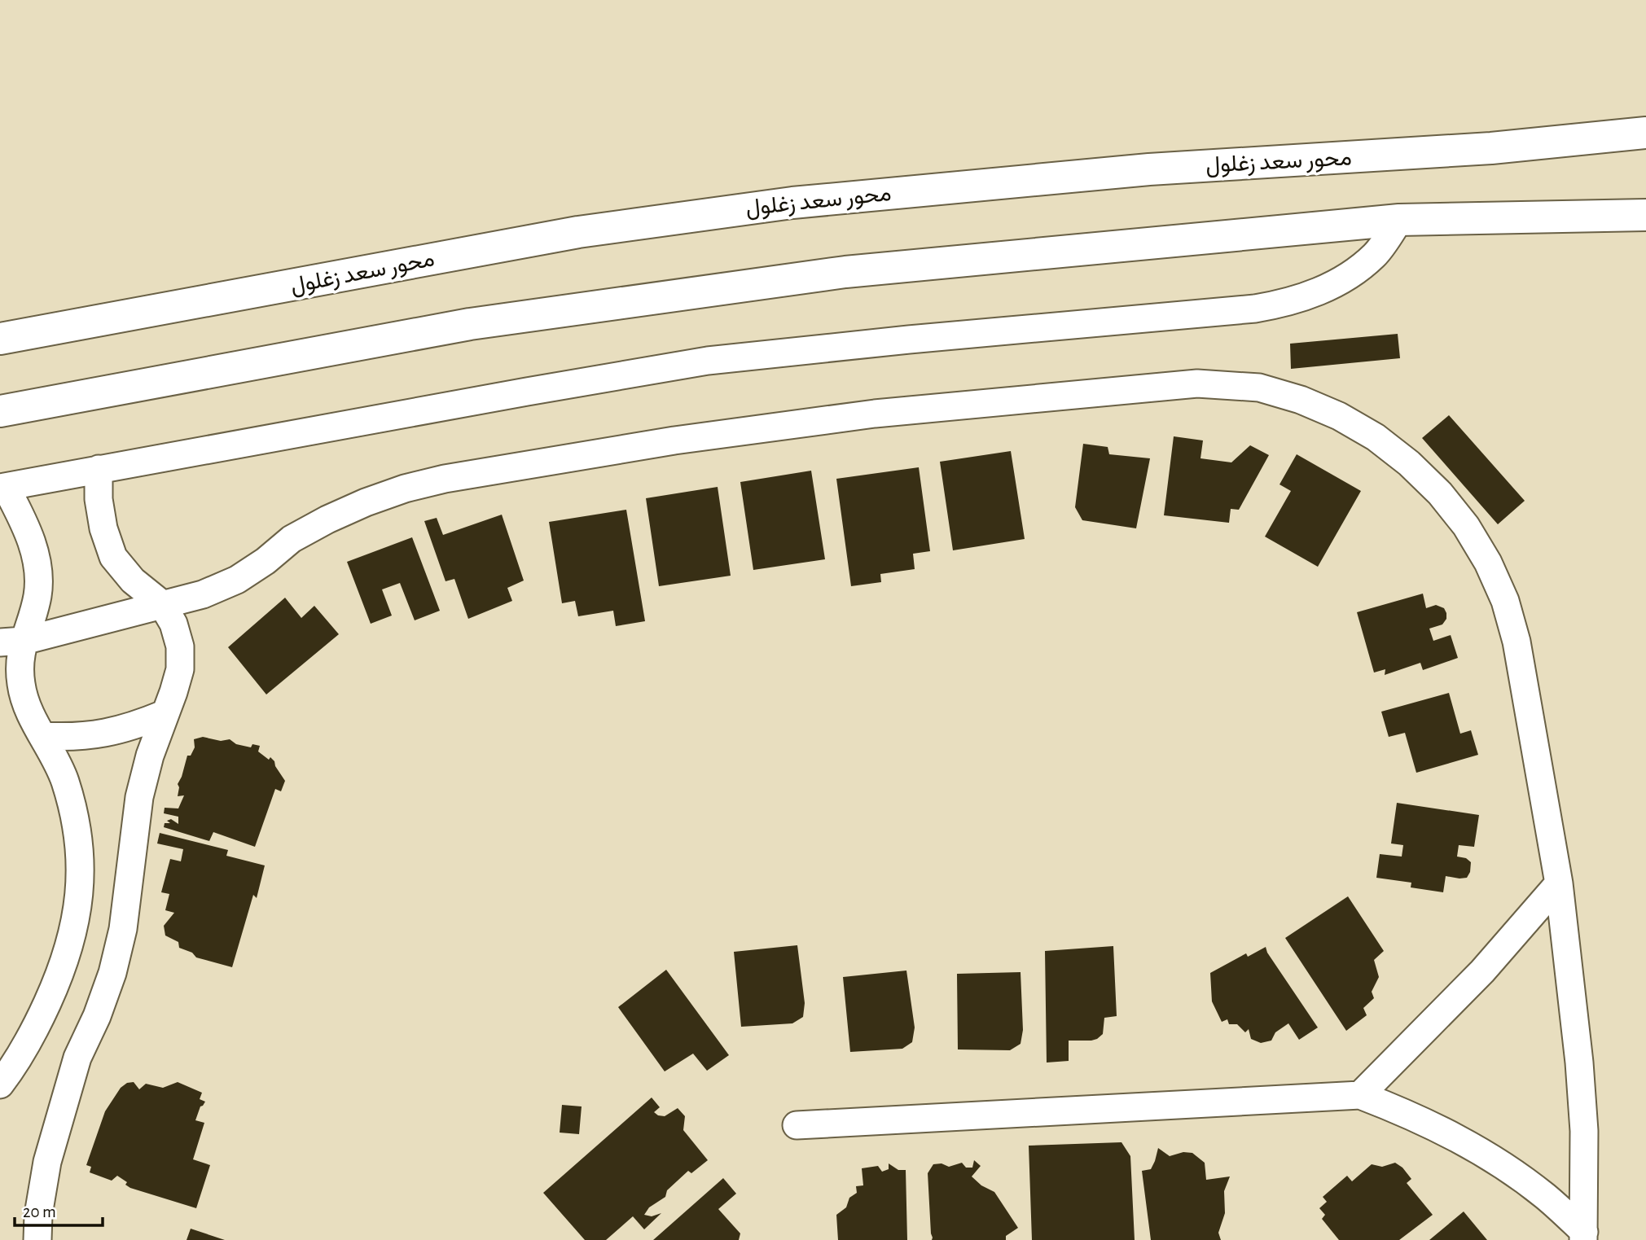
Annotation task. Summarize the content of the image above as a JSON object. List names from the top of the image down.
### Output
{
  "streets": {
    "main road": ["محور سعد زغلول"]
  },
  "scale_bar": "20 m"
}
